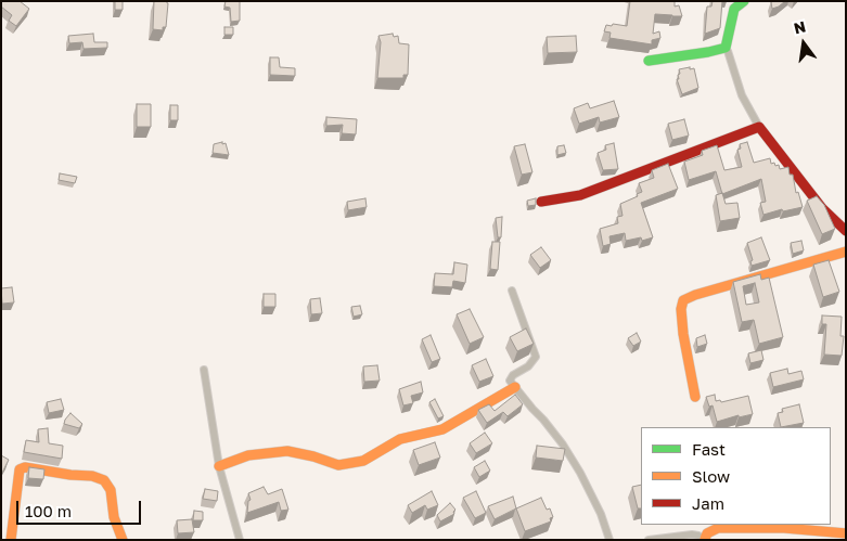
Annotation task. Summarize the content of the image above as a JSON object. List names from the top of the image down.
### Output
{
  "legend": ["Fast", "Slow", "Jam"],
  "scale_bar": "100 m",
  "north": "top"
}
